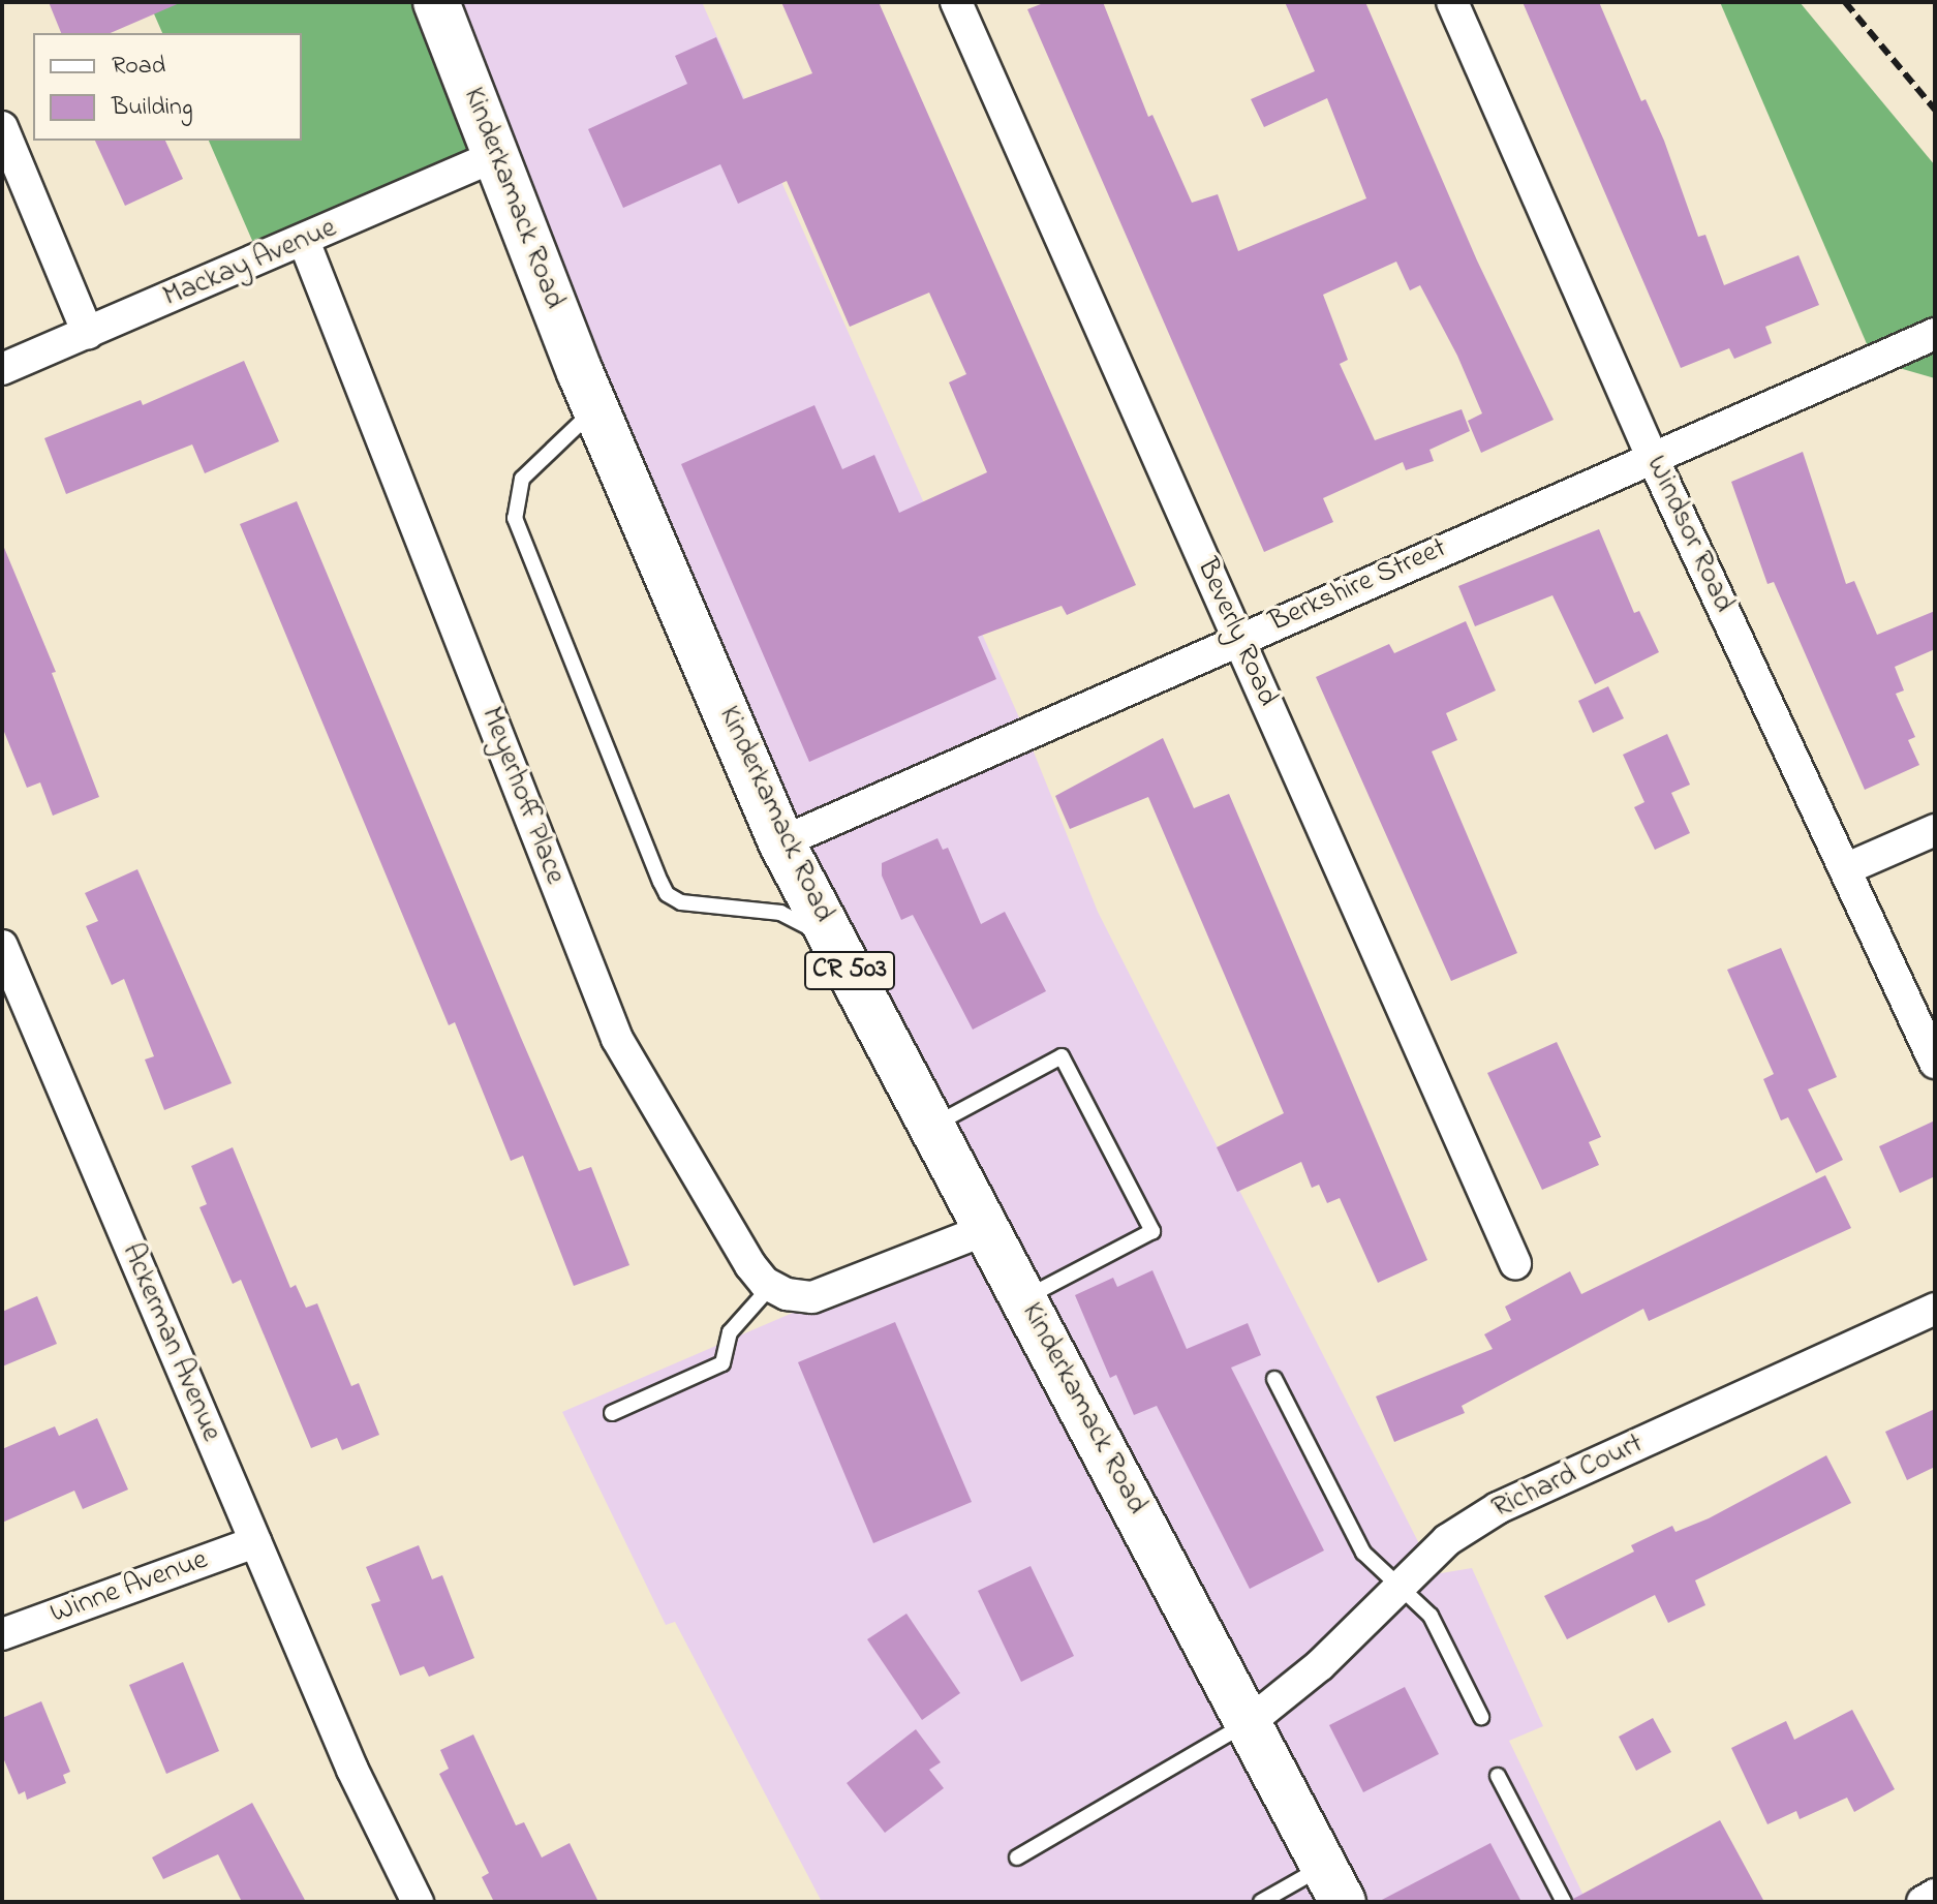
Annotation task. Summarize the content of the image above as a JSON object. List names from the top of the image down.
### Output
{
  "streets": {
    "main road": ["Kinderkamack Road", "CR 503"],
    "street": [
      "Mackay Avenue",
      "Windsor Road",
      "Berkshire Street",
      "Beverly Road",
      "Meyerhoff Place",
      "Ackerman Avenue",
      "Richard Court",
      "Winne Avenue"
    ]
  },
  "crossings": [
    ["Kinderkamack Road", "Mackay Avenue"],
    ["Kinderkamack Road", "Berkshire Street"],
    ["Kinderkamack Road", "Richard Court"],
    ["Mackay Avenue", "Meyerhoff Place"],
    ["Windsor Road", "Berkshire Street"],
    ["Berkshire Street", "Beverly Road"],
    ["Ackerman Avenue", "Winne Avenue"]
  ],
  "legend": ["Road", "Building"]
}
